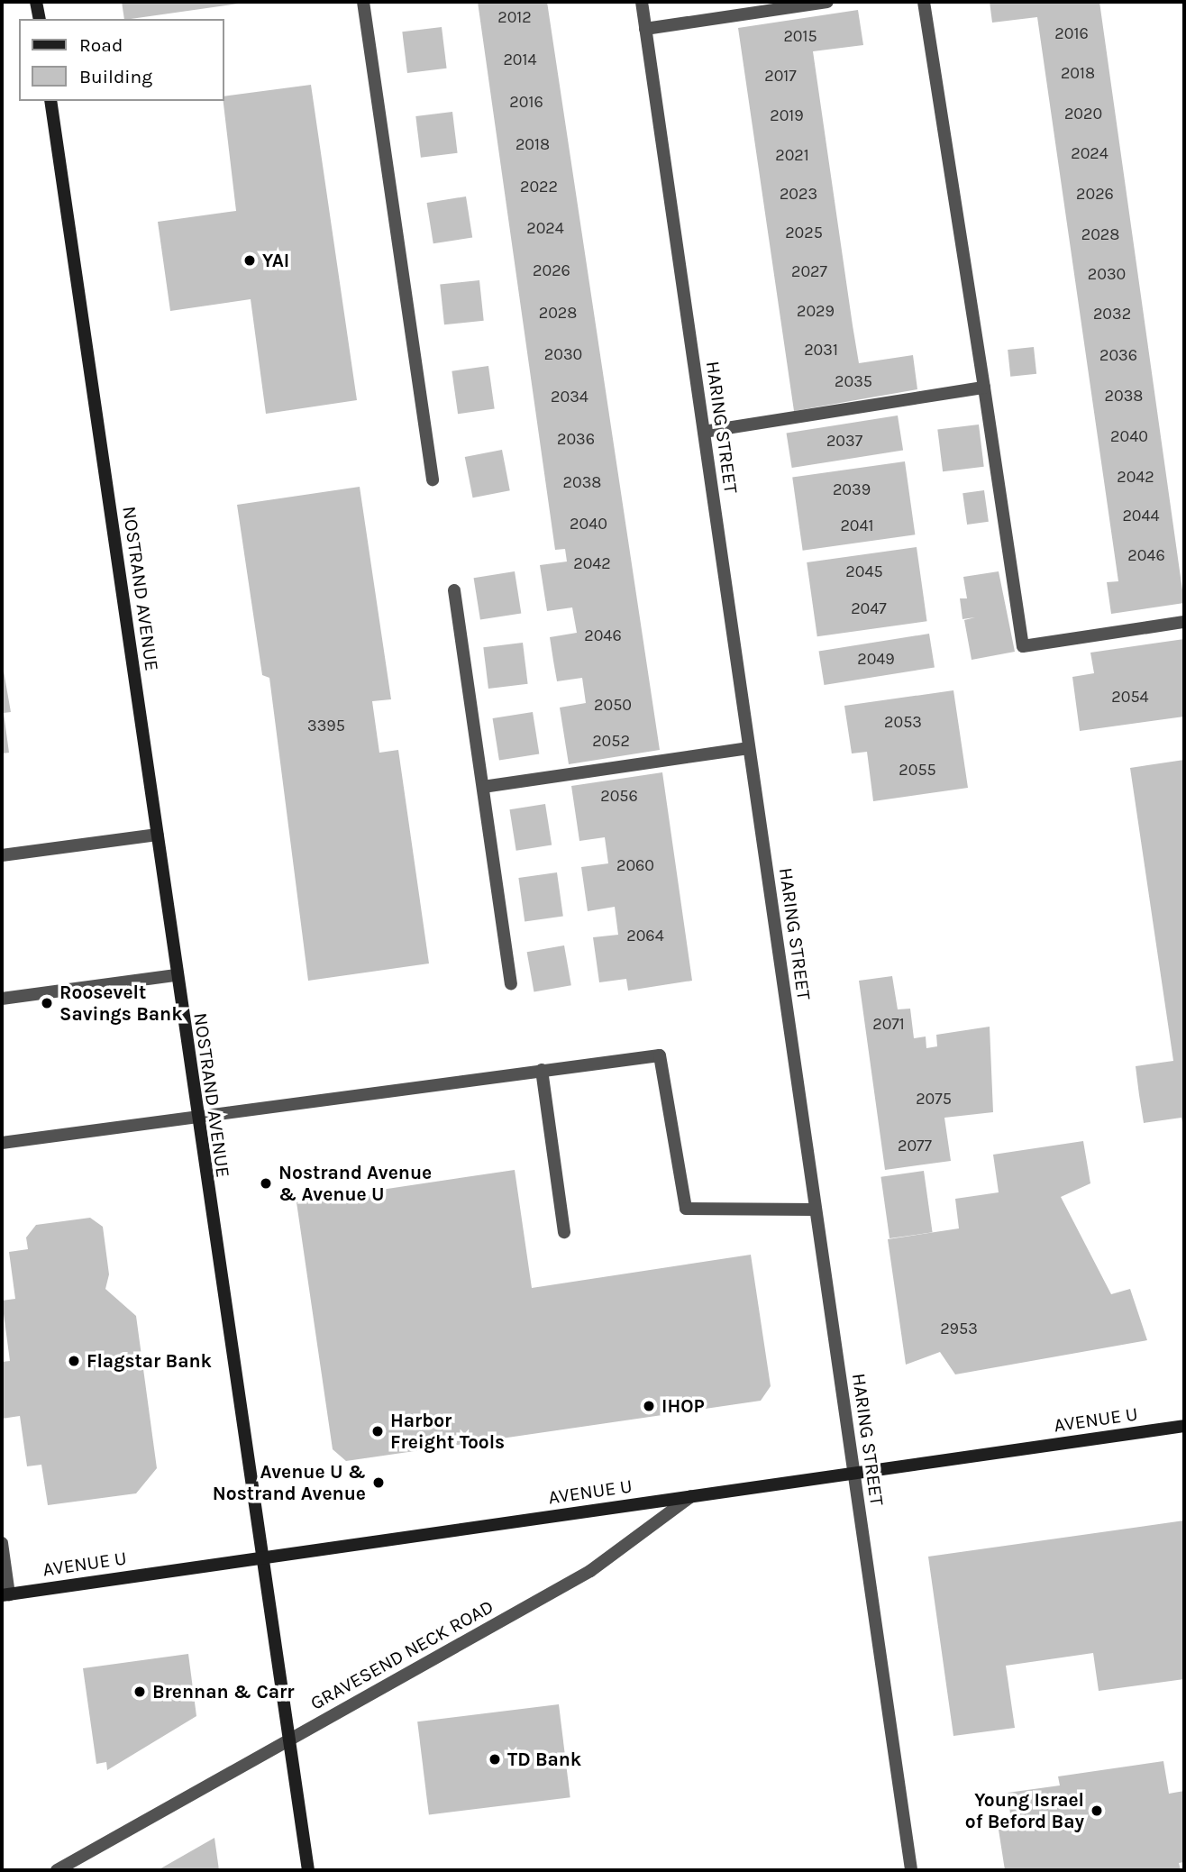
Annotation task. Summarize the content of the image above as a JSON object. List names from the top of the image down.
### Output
{
  "streets": {
    "main road": ["NOSTRAND AVENUE", "AVENUE U"],
    "street": ["HARING STREET", "GRAVESEND NECK ROAD"]
  },
  "crossings": [
    ["HARING STREET", "AVENUE U"],
    ["NOSTRAND AVENUE", "AVENUE U"],
    ["NOSTRAND AVENUE", "GRAVESEND NECK ROAD"],
    ["AVENUE U", "GRAVESEND NECK ROAD"]
  ],
  "places": [
    "YAI",
    "Roosevelt Savings Bank",
    "Nostrand Avenue & Avenue U",
    "Flagstar Bank",
    "IHOP",
    "Harbor Freight Tools",
    "Avenue U & Nostrand Avenue",
    "Brennan & Carr",
    "TD Bank",
    "Young Israel of Beford Bay"
  ],
  "house_numbers": [
    "2012",
    "2016",
    "2015",
    "2014",
    "2018",
    "2017",
    "2016",
    "2020",
    "2019",
    "2018",
    "2024",
    "2021",
    "2022",
    "2023",
    "2026",
    "2024",
    "2025",
    "2028",
    "2026",
    "2027",
    "2030",
    "2029",
    "2028",
    "2032",
    "2031",
    "2030",
    "2036",
    "2035",
    "2038",
    "2034",
    "2040",
    "2036",
    "2037",
    "2042",
    "2038",
    "2039",
    "2044",
    "2040",
    "2041",
    "2046",
    "2042",
    "2045",
    "2047",
    "2046",
    "2049",
    "2054",
    "2050",
    "2053",
    "3395",
    "2052",
    "2055",
    "2056",
    "2060",
    "2064",
    "2071",
    "2075",
    "2077",
    "2953"
  ],
  "legend": ["Road", "Building"]
}
